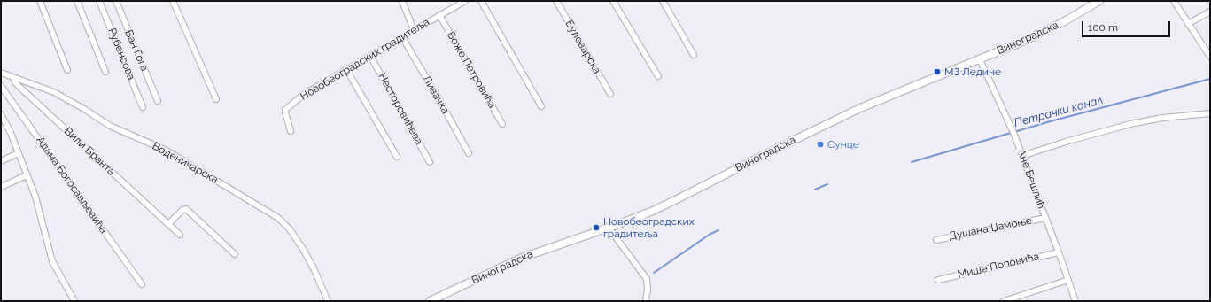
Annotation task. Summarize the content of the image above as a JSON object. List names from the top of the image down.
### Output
{
  "streets": {
    "street": [
      "Виноградска",
      "Булеварска",
      "Ван Гога",
      "Рубенсова",
      "Новобеоградских градитеља",
      "Боже Петровића",
      "Ливачка",
      "Несторовићева",
      "Вили Бранта",
      "Воденичарска",
      "Ане Бешлић",
      "Адама Богосављевића",
      "Душана Џамоње",
      "Мише Поповића"
    ]
  },
  "crossings": [
    ["Виноградска", "Ане Бешлић"],
    ["Новобеоградских градитеља", "Боже Петровића"],
    ["Новобеоградских градитеља", "Ливачка"],
    ["Новобеоградских градитеља", "Несторовићева"],
    ["Вили Бранта", "Воденичарска"],
    ["Ане Бешлић", "Душана Џамоње"],
    ["Ане Бешлић", "Мише Поповића"]
  ],
  "water": ["Петрачки канал"],
  "places": ["МЗ Ледине", "Сунце", "Новобеоградских градитеља"],
  "scale_bar": "100 m"
}
